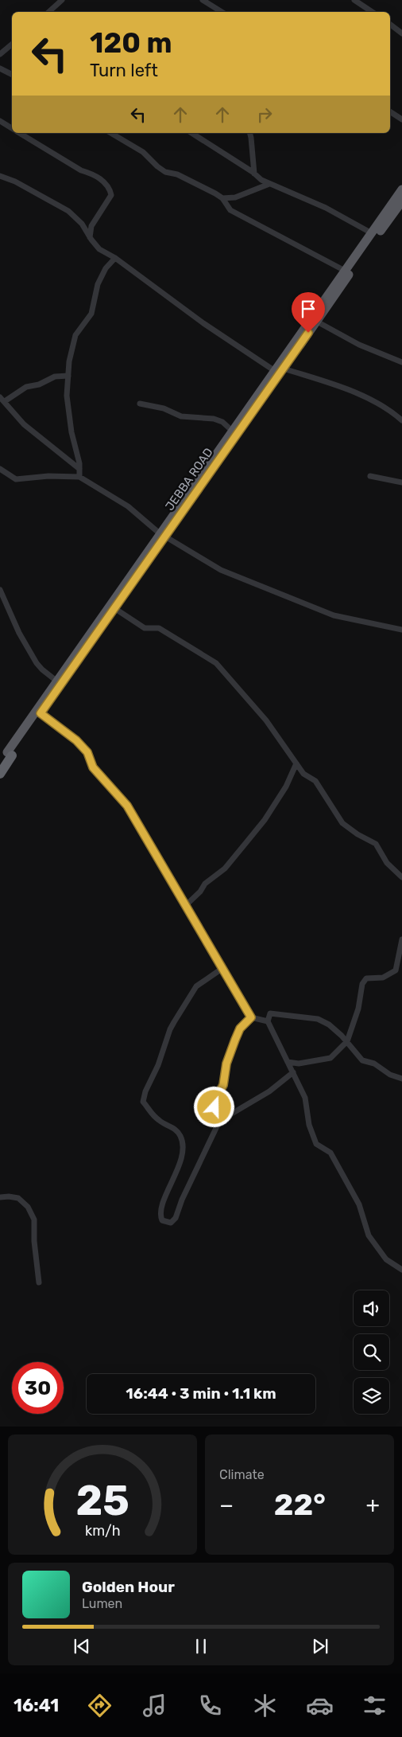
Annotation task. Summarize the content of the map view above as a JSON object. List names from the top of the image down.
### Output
{
  "streets": {
    "highway": ["JEBBA ROAD"]
  },
  "page": {
    "turn": ["120 m", "Turn left"],
    "limit": "30",
    "trip": "16:44 · 3 min · 1.1 km",
    "tile": "Climate",
    "heat": ["−", "22°", "+"],
    "song": ["Golden Hour", "Lumen"],
    "tabs": "16:41",
    "gauge": ["25", "km/h"]
  }
}
